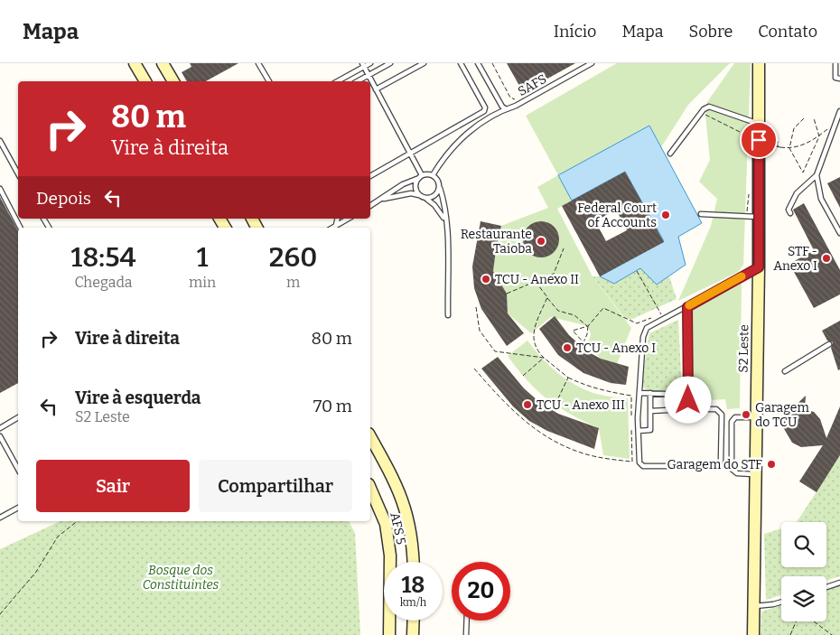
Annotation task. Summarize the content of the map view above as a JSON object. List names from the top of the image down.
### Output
{
  "streets": {
    "main road": ["S2 Leste", "AFS 5"],
    "lane": ["SAFS"]
  },
  "parks": ["Bosque dos Constituintes"],
  "places": [
    "Federal Court of Accounts",
    "Restaurante Taioba",
    "STF - Anexo I",
    "TCU - Anexo II",
    "TCU - Anexo I",
    "TCU - Anexo III",
    "Garagem do TCU",
    "Garagem do STF"
  ],
  "page": {
    "header": "Mapa",
    "nav": [
      "Início",
      "Mapa",
      "Sobre",
      "Contato"
    ],
    "turn": ["80 m", "Vire à direita"],
    "then": "Depois",
    "eta": [
      "18:54",
      "Chegada",
      "1",
      "min",
      "260",
      "m"
    ],
    "list": [
      {
        "name": "Vire à direita",
        "value": "80 m"
      },
      {
        "name": "Vire à esquerda",
        "note": "S2 Leste",
        "value": "70 m"
      }
    ],
    "buttons": ["Sair", "Compartilhar"],
    "speed": "18 km/h",
    "limit": "20"
  }
}
